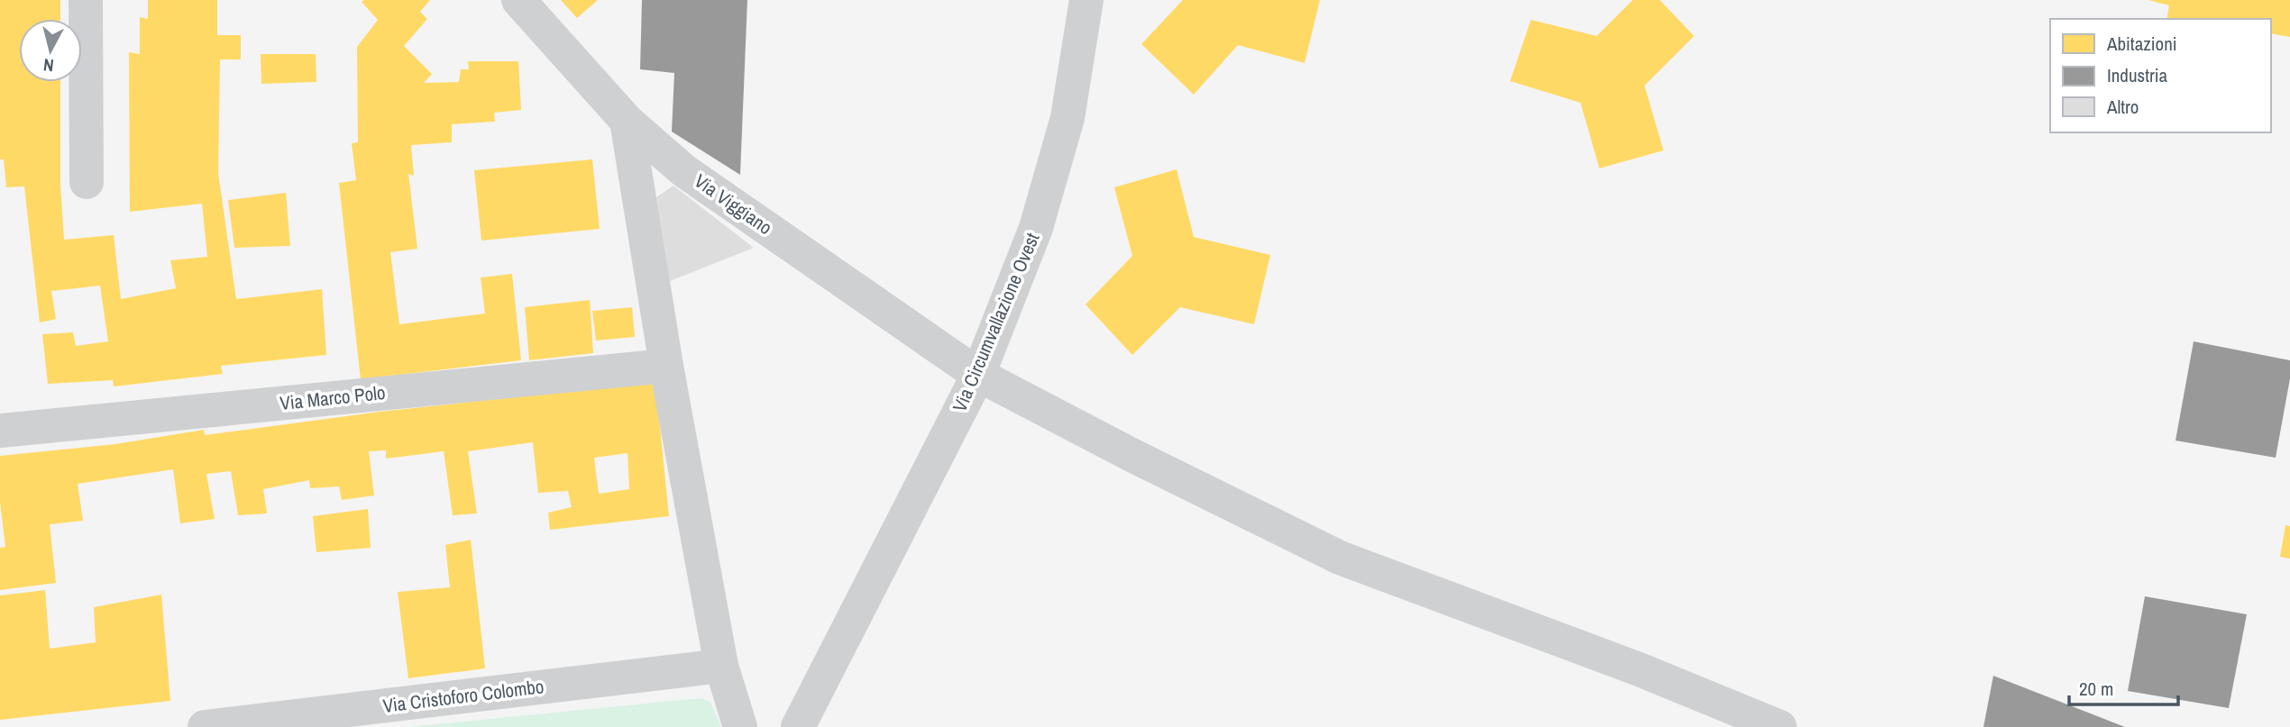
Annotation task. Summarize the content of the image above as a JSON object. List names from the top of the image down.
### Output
{
  "streets": {
    "street": [
      "Via Viggiano",
      "Via Circumvallazione Ovest",
      "Via Marco Polo",
      "Via Cristoforo Colombo"
    ]
  },
  "crossings": [
    ["Via Viggiano", "Via Circumvallazione Ovest"]
  ],
  "legend": ["Abitazioni", "Industria", "Altro"],
  "scale_bar": "20 m",
  "north": "bottom"
}
